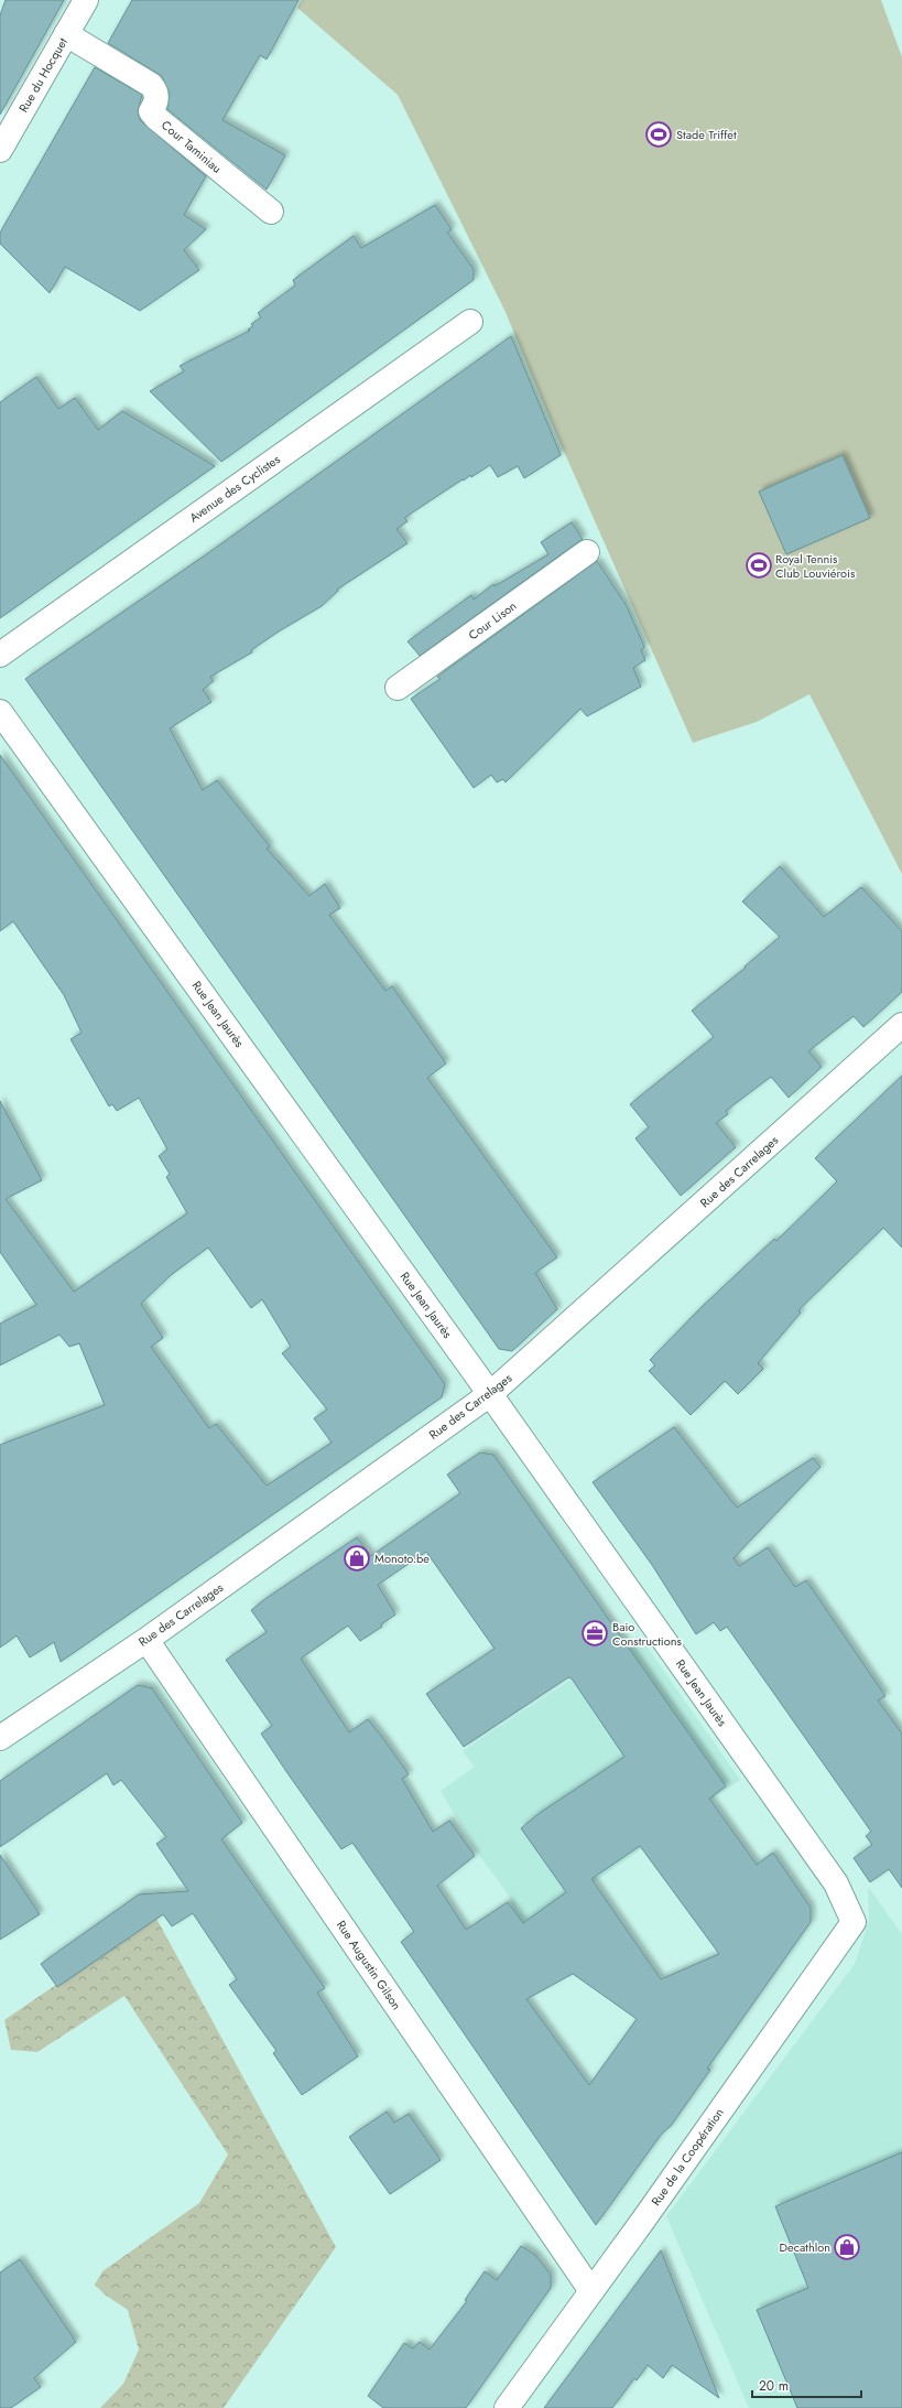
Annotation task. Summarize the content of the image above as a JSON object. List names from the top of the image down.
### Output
{
  "streets": {
    "street": [
      "Rue du Hocquet",
      "Cour Taminiau",
      "Avenue des Cyclistes",
      "Cour Lison",
      "Rue Jean Jaurès",
      "Rue des Carrelages",
      "Rue Augustin Gilson",
      "Rue de la Coopération"
    ]
  },
  "crossings": [
    ["Rue du Hocquet", "Cour Taminiau"],
    ["Rue Jean Jaurès", "Rue des Carrelages"],
    ["Rue Jean Jaurès", "Rue de la Coopération"],
    ["Rue des Carrelages", "Rue Augustin Gilson"],
    ["Rue Augustin Gilson", "Rue de la Coopération"]
  ],
  "places": {
    "sports": ["Stade Triffet", "Royal Tennis Club Louviérois"],
    "shop": ["Monoto.be", "Decathlon"],
    "office": ["Baio Constructions"]
  },
  "scale_bar": "20 m"
}
